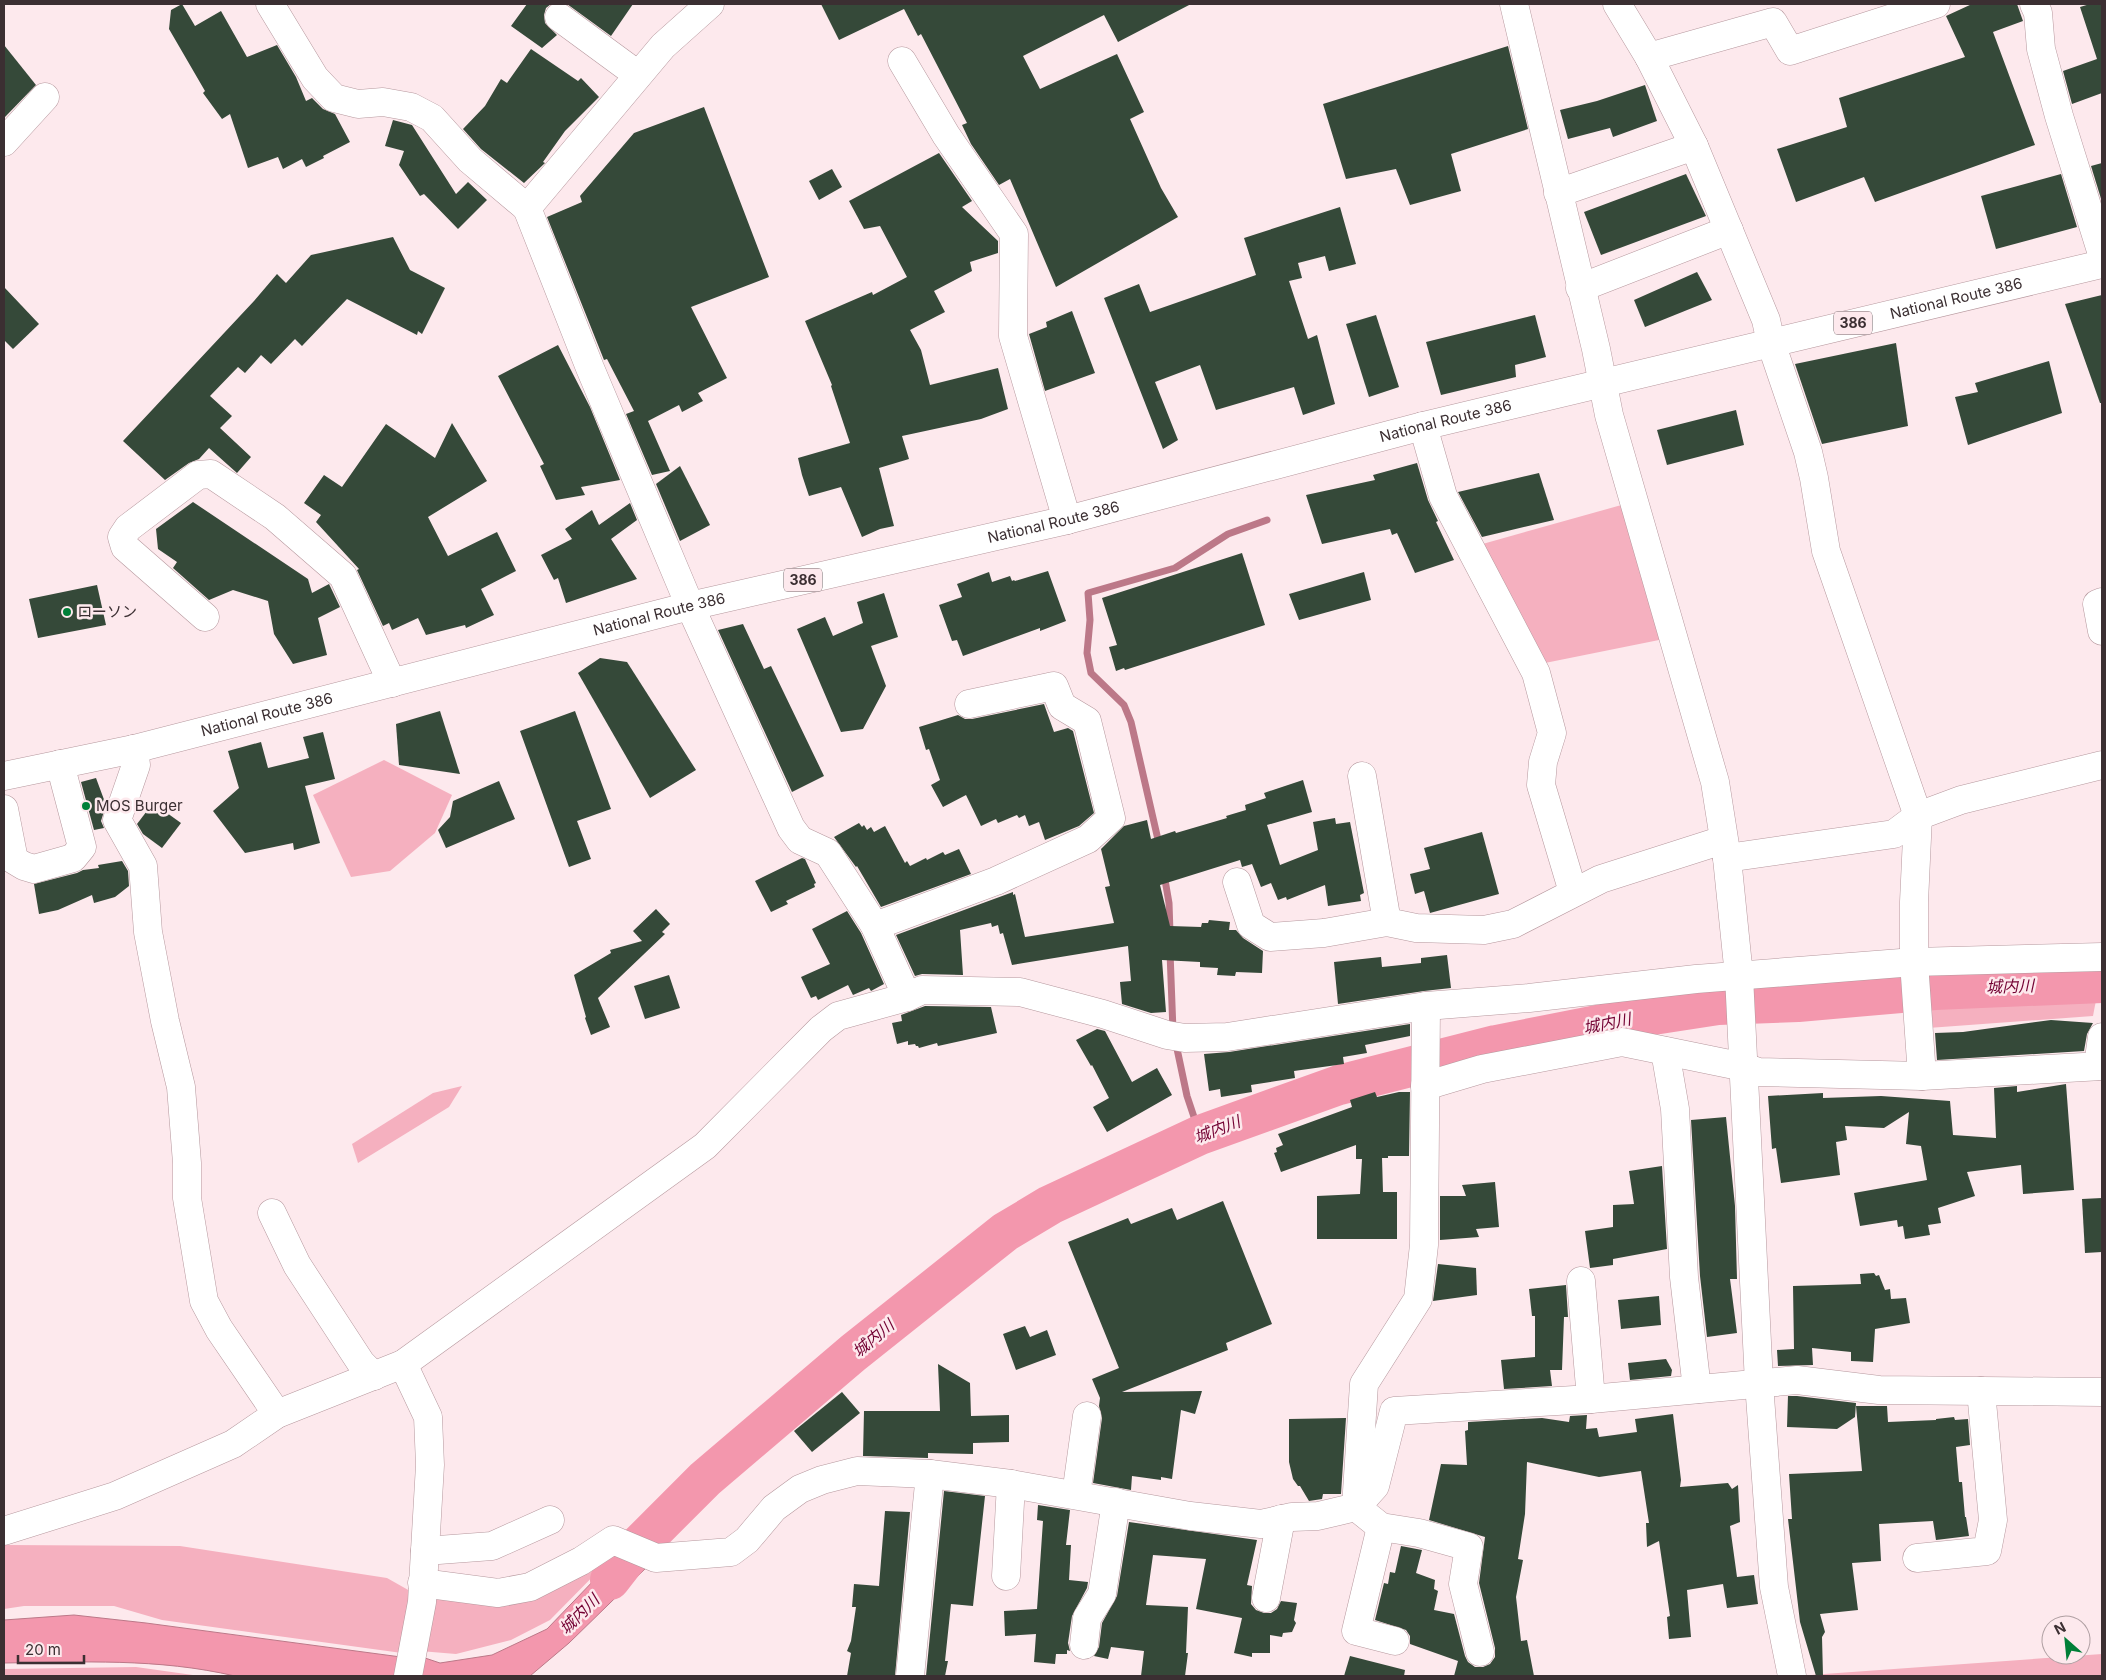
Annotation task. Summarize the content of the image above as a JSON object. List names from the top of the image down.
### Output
{
  "streets": {
    "main road": ["National Route 386", "386"]
  },
  "water": ["城内川"],
  "places": ["ローソン", "MOS Burger"],
  "scale_bar": "20 m",
  "north": "top left"
}
